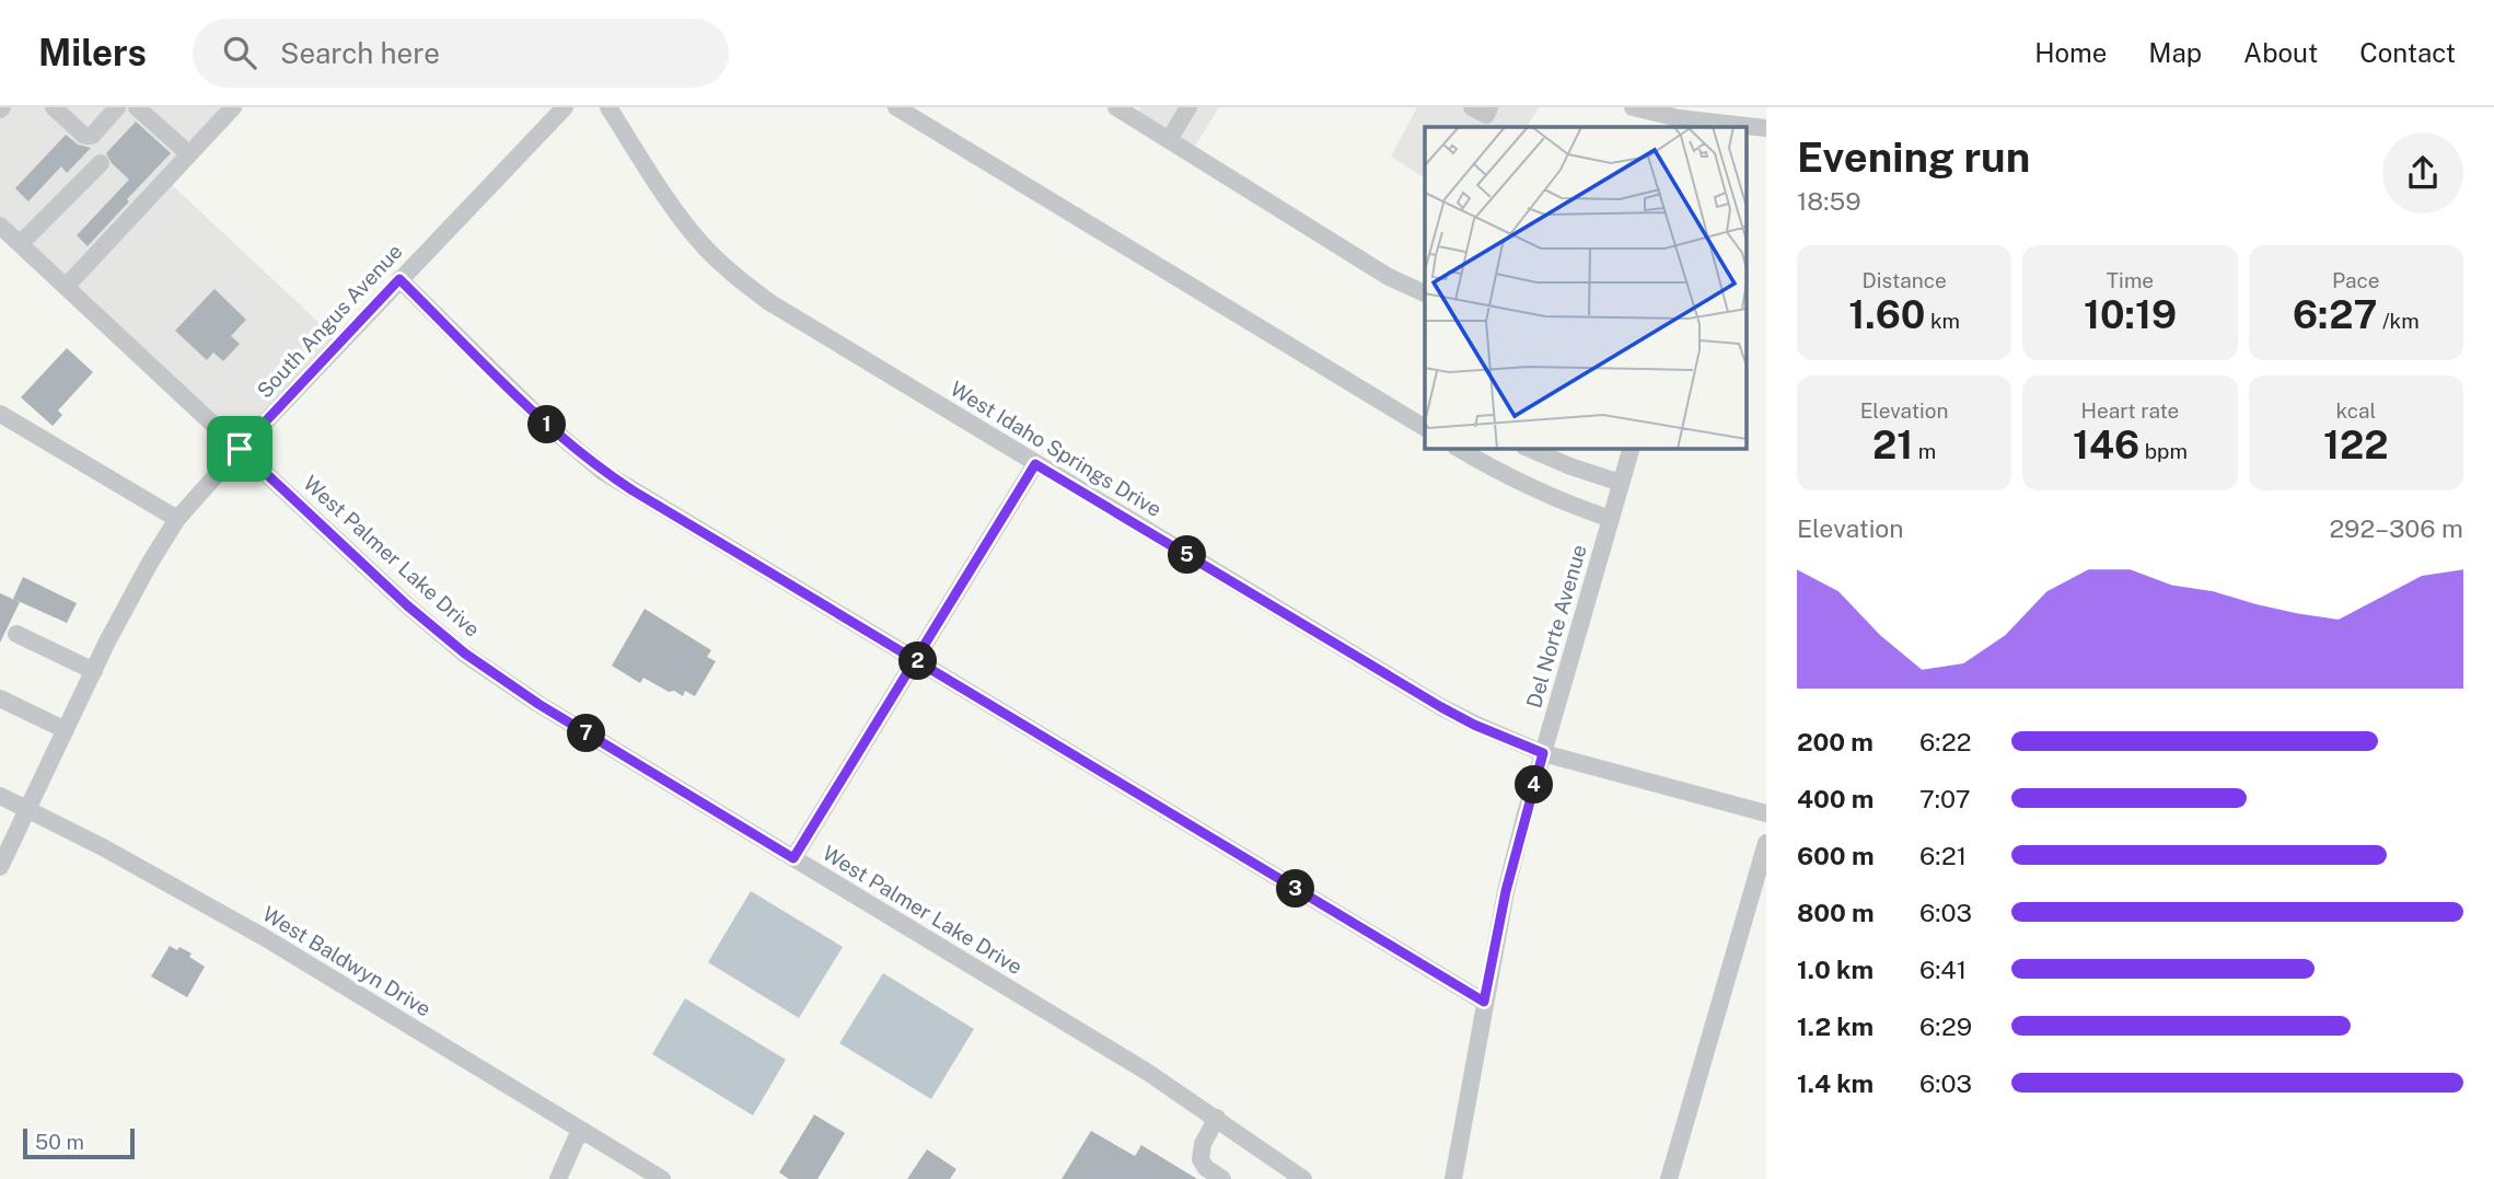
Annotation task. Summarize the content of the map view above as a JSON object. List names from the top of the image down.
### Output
{
  "streets": {
    "street": [
      "South Angus Avenue",
      "West Idaho Springs Drive",
      "West Palmer Lake Drive",
      "Del Norte Avenue",
      "West Baldwyn Drive"
    ]
  },
  "crossings": [
    ["South Angus Avenue", "West Palmer Lake Drive"],
    ["South Angus Avenue", "West Baldwyn Drive"],
    ["West Idaho Springs Drive", "Del Norte Avenue"]
  ],
  "scale_bar": "50 m",
  "page": {
    "header": "Milers",
    "search": "Search here",
    "nav": [
      "Home",
      "Map",
      "About",
      "Contact"
    ],
    "heading": ["Evening run", "18:59"],
    "stats": [
      ["Distance", "1.60 km"],
      ["Time", "10:19"],
      ["Pace", "6:27 /km"],
      ["Elevation", "21 m"],
      ["Heart rate", "146 bpm"],
      ["kcal", "122"]
    ],
    "pins": [
      "1",
      "5",
      "2",
      "7",
      "4",
      "3"
    ],
    "chart": ["Elevation", "292–306 m"],
    "list": [
      {
        "name": "200 m",
        "note": "6:22"
      },
      {
        "name": "400 m",
        "note": "7:07"
      },
      {
        "name": "600 m",
        "note": "6:21"
      },
      {
        "name": "800 m",
        "note": "6:03"
      },
      {
        "name": "1.0 km",
        "note": "6:41"
      },
      {
        "name": "1.2 km",
        "note": "6:29"
      },
      {
        "name": "1.4 km",
        "note": "6:03"
      }
    ],
    "scale": "50 m"
  }
}
